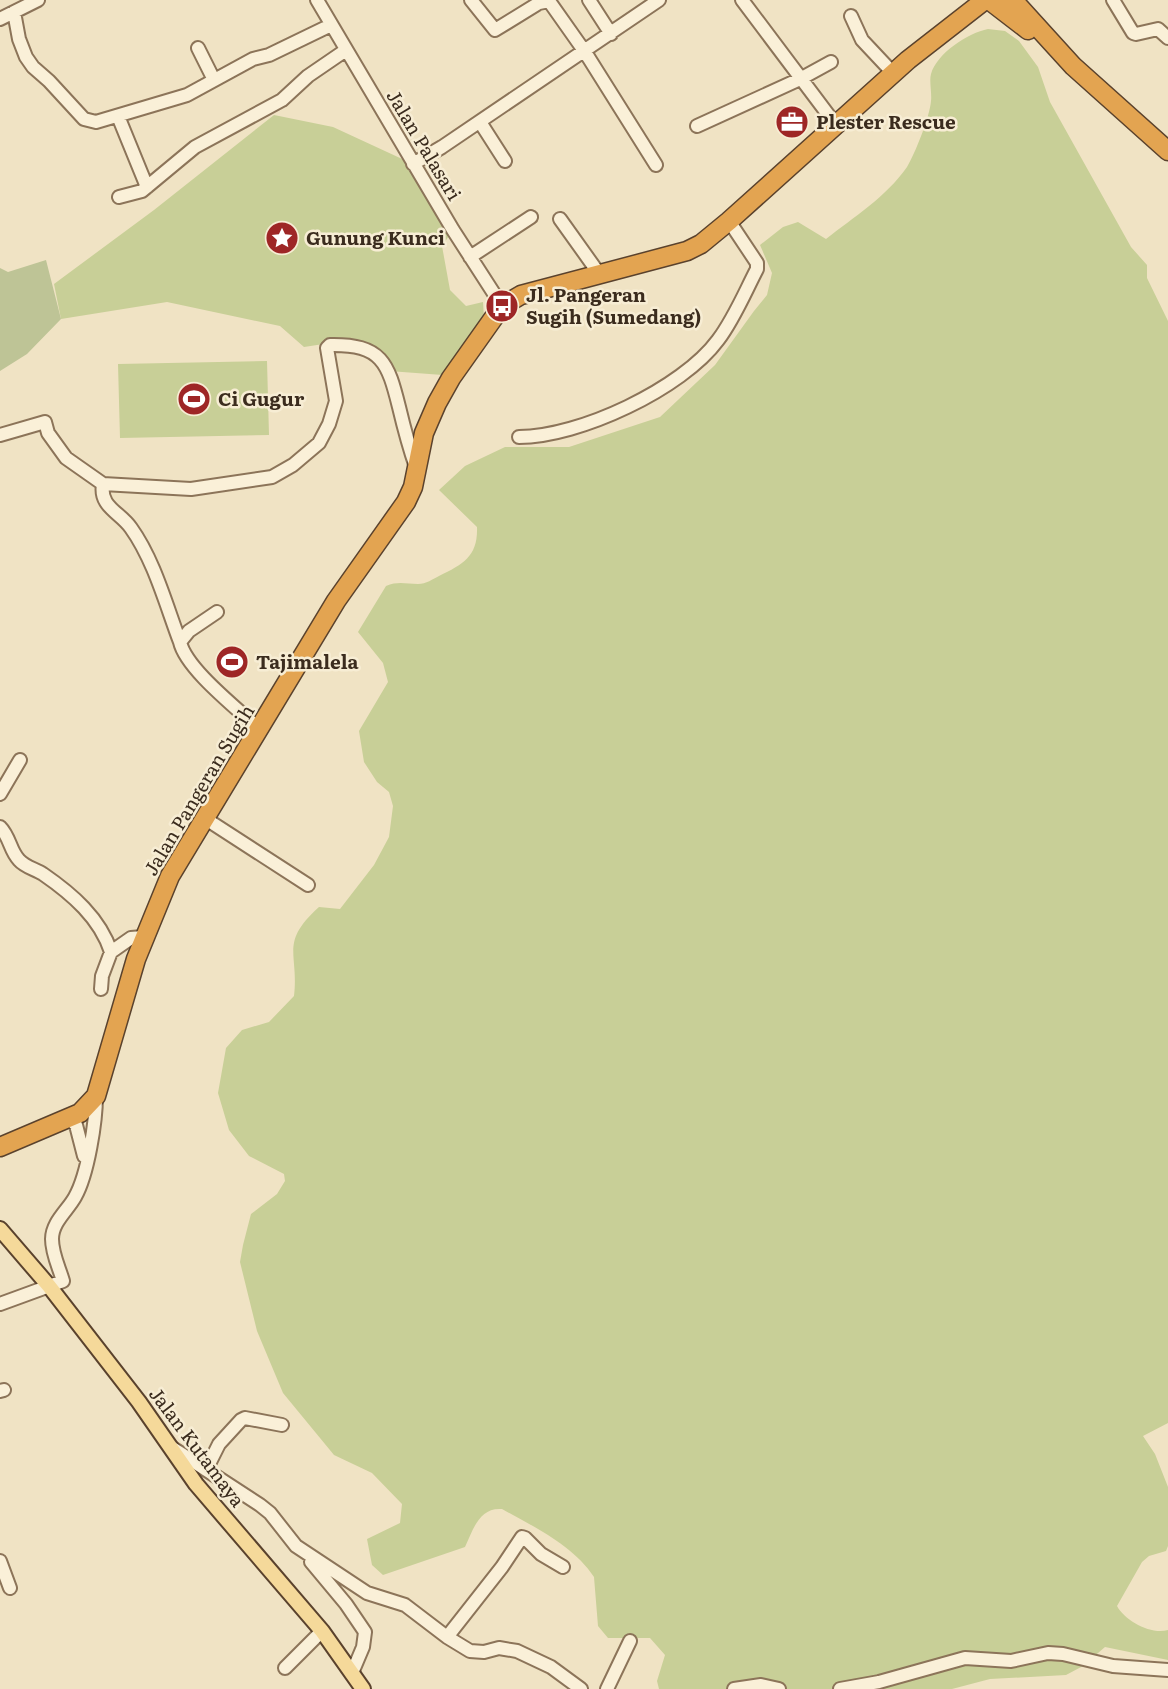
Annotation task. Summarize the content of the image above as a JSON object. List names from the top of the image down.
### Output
{
  "streets": {
    "highway": ["Jalan Pangeran Sugih"],
    "main road": ["Jalan Kutamaya"],
    "street": ["Jalan Palasari"]
  },
  "crossings": [
    ["Jalan Palasari", "Jalan Pangeran Sugih"]
  ],
  "places": {
    "office": ["Plester Rescue"],
    "place": ["Gunung Kunci"],
    "bus stop": ["Jl. Pangeran Sugih (Sumedang)"],
    "sports": ["Ci Gugur", "Tajimalela"]
  }
}
